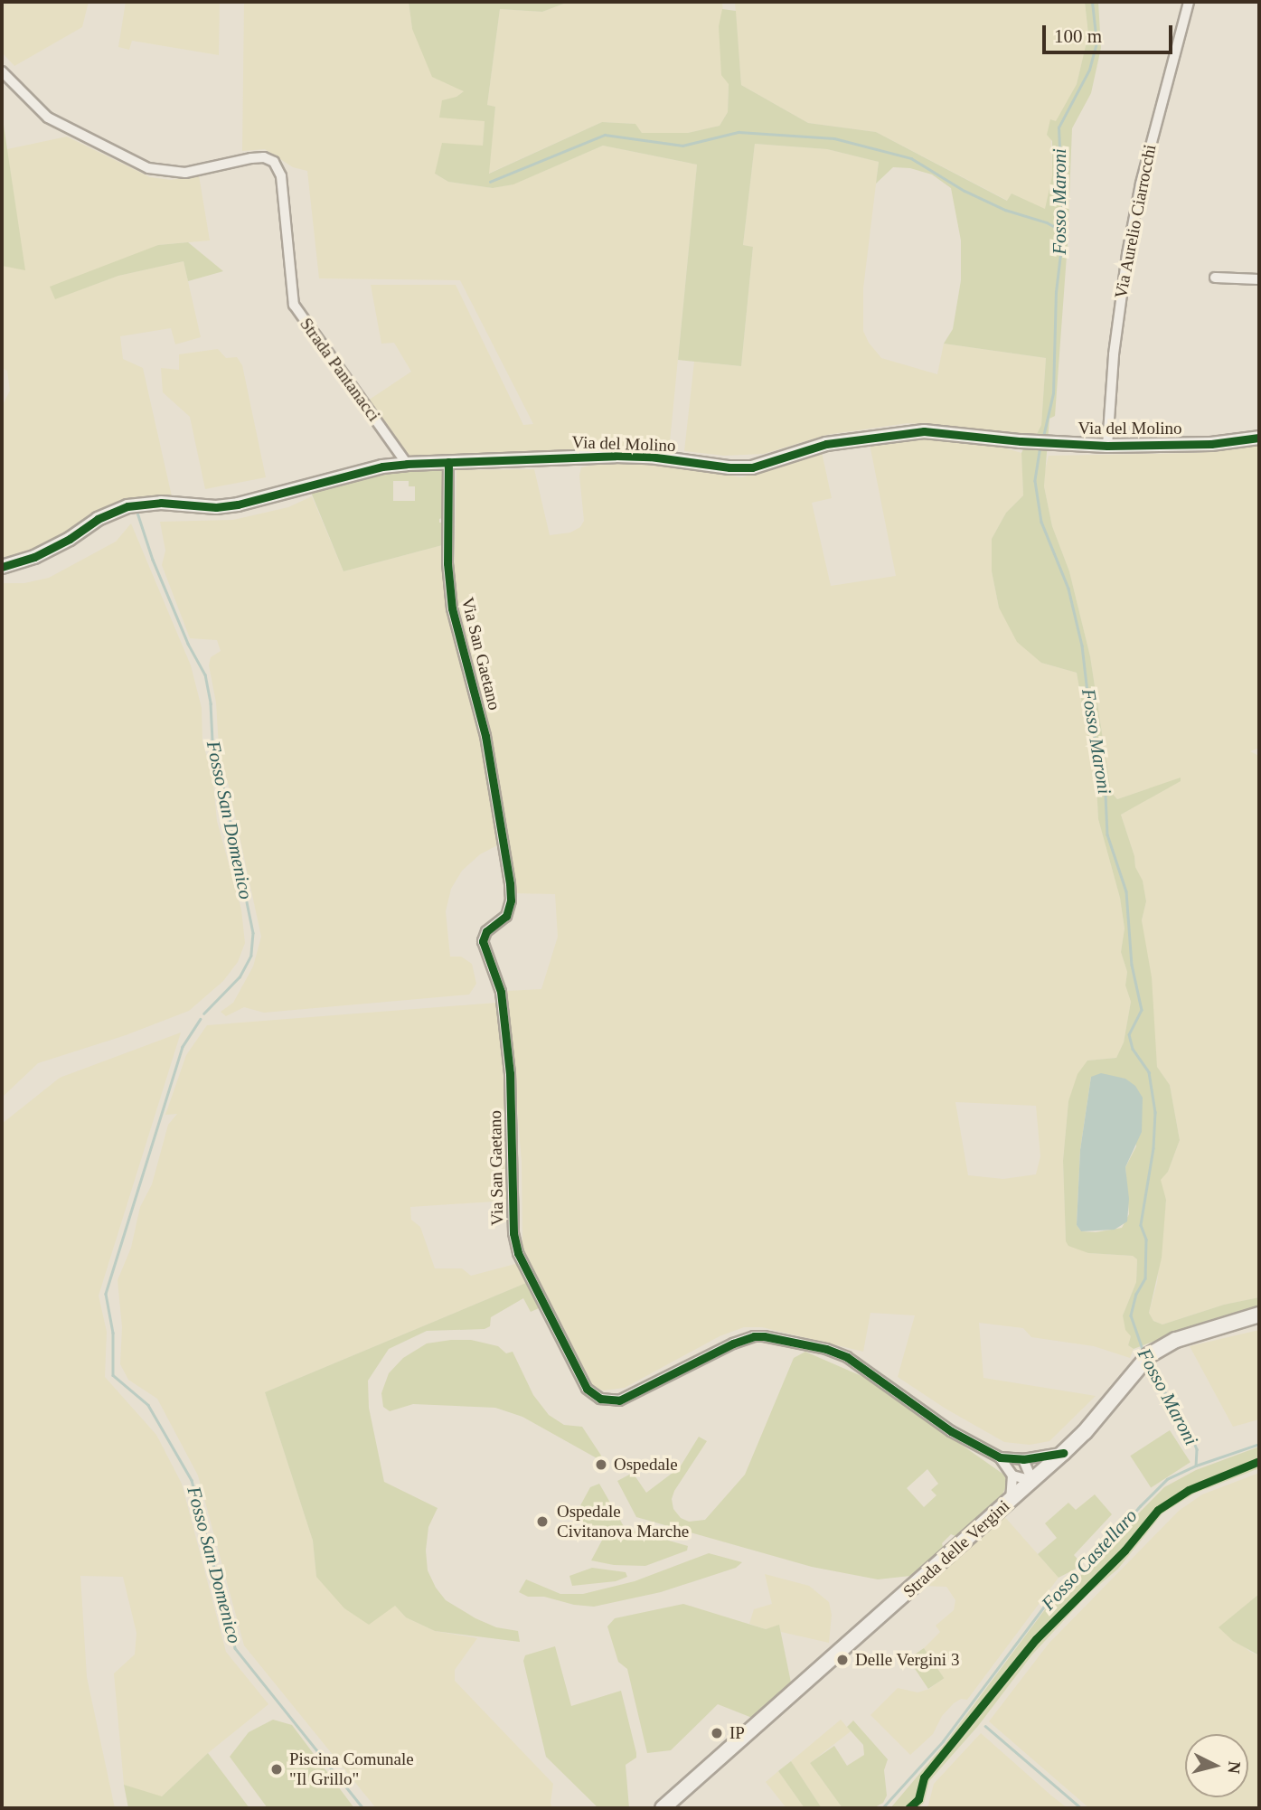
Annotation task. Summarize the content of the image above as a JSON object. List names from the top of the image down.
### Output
{
  "streets": {
    "main road": ["Strada delle Vergini"],
    "street": [
      "Via Aurelio Ciarrocchi",
      "Strada Pantanacci",
      "Via del Molino",
      "Via San Gaetano"
    ]
  },
  "crossings": [
    ["Via Aurelio Ciarrocchi", "Via del Molino"],
    ["Strada Pantanacci", "Via del Molino"],
    ["Via del Molino", "Via San Gaetano"],
    ["Via San Gaetano", "Strada delle Vergini"]
  ],
  "water": ["Fosso Maroni", "Fosso San Domenico", "Fosso Castellaro"],
  "places": [
    "Ospedale",
    "Ospedale Civitanova Marche",
    "Delle Vergini 3",
    "IP",
    "Piscina Comunale \"Il Grillo\""
  ],
  "scale_bar": "100 m",
  "north": "right"
}
